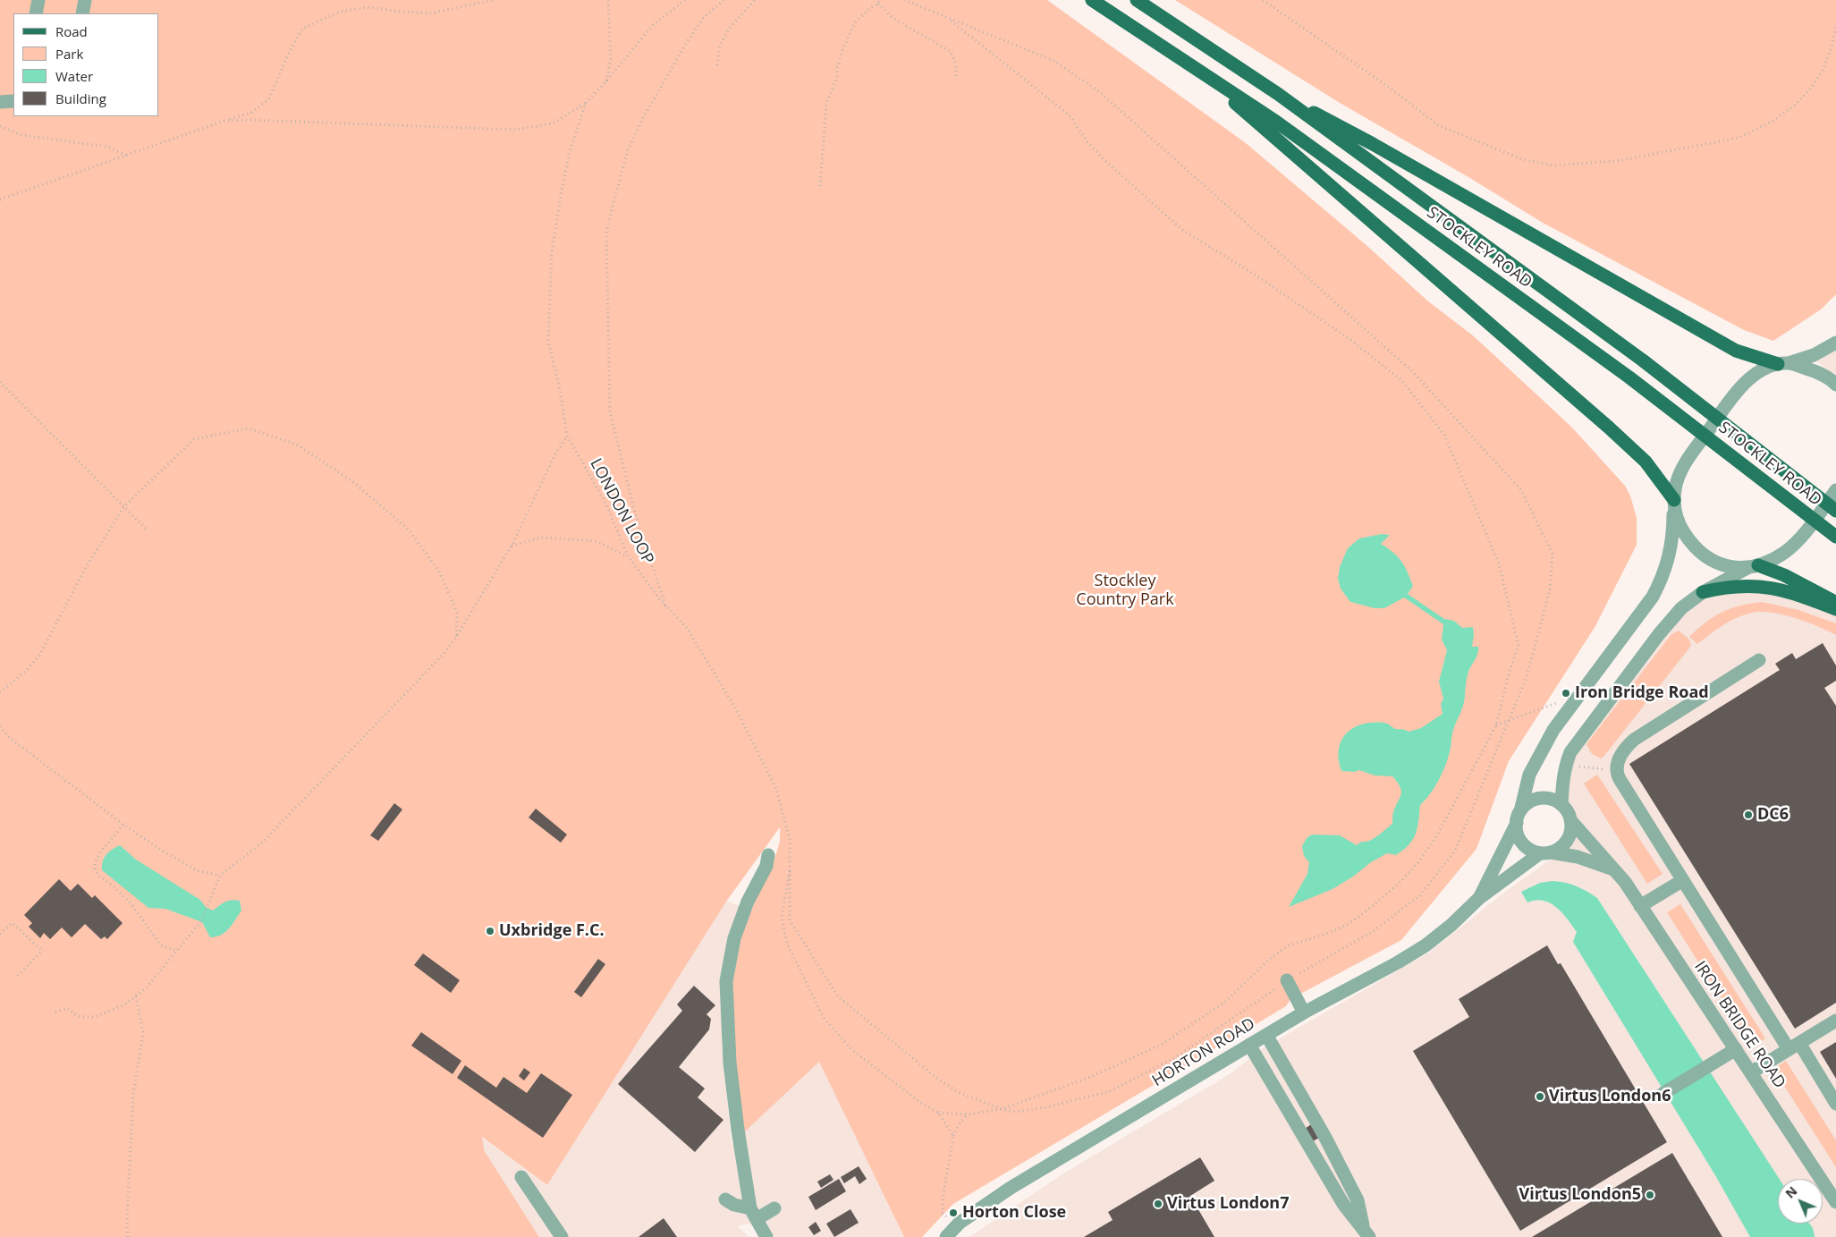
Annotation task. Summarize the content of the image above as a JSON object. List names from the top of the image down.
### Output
{
  "streets": {
    "main road": ["STOCKLEY ROAD"],
    "street": ["IRON BRIDGE ROAD", "HORTON ROAD"],
    "path": ["LONDON LOOP"]
  },
  "crossings": [
    ["IRON BRIDGE ROAD", "HORTON ROAD"]
  ],
  "parks": ["Stockley Country Park"],
  "places": [
    "Iron Bridge Road",
    "DC6",
    "Uxbridge F.C.",
    "Virtus London6",
    "Virtus London5",
    "Virtus London7",
    "Horton Close"
  ],
  "legend": [
    "Road",
    "Park",
    "Water",
    "Building"
  ],
  "north": "top left"
}
